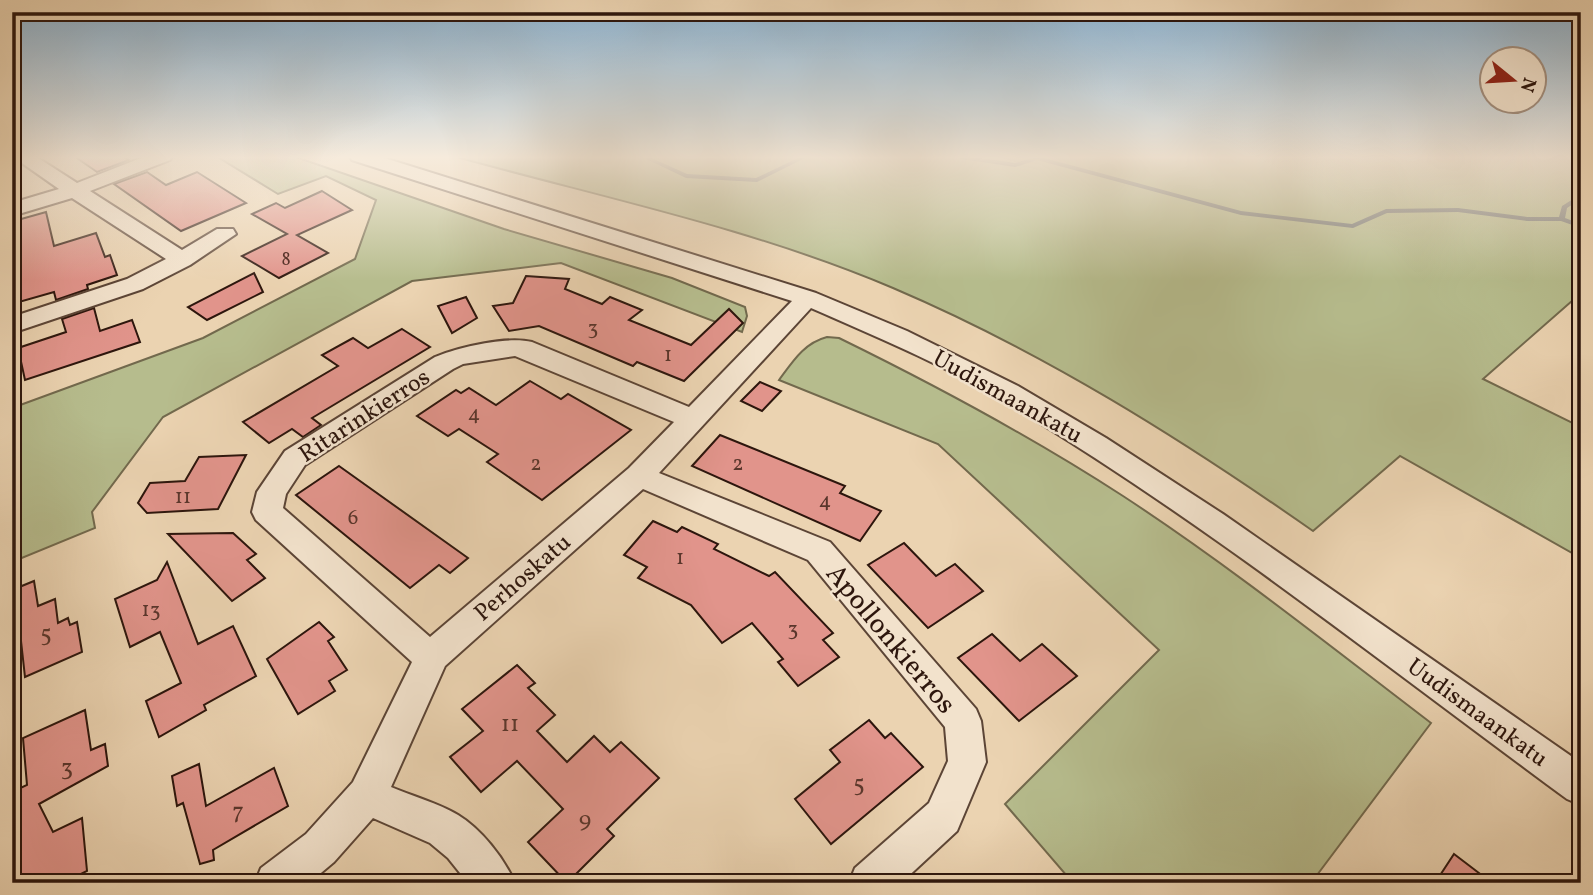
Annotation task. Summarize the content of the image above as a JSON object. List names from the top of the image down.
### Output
{
  "streets": {
    "street": [
      "Uudismaankatu",
      "Ritarinkierros",
      "Perhoskatu",
      "Apollonkierros"
    ]
  },
  "crossings": [
    ["Uudismaankatu", "Perhoskatu"],
    ["Ritarinkierros", "Perhoskatu"],
    ["Perhoskatu", "Apollonkierros"]
  ],
  "house_numbers": [
    "8",
    "3",
    "1",
    "4",
    "2",
    "2",
    "11",
    "4",
    "6",
    "1",
    "13",
    "3",
    "5",
    "11",
    "3",
    "5",
    "7",
    "9"
  ],
  "north": "right"
}
